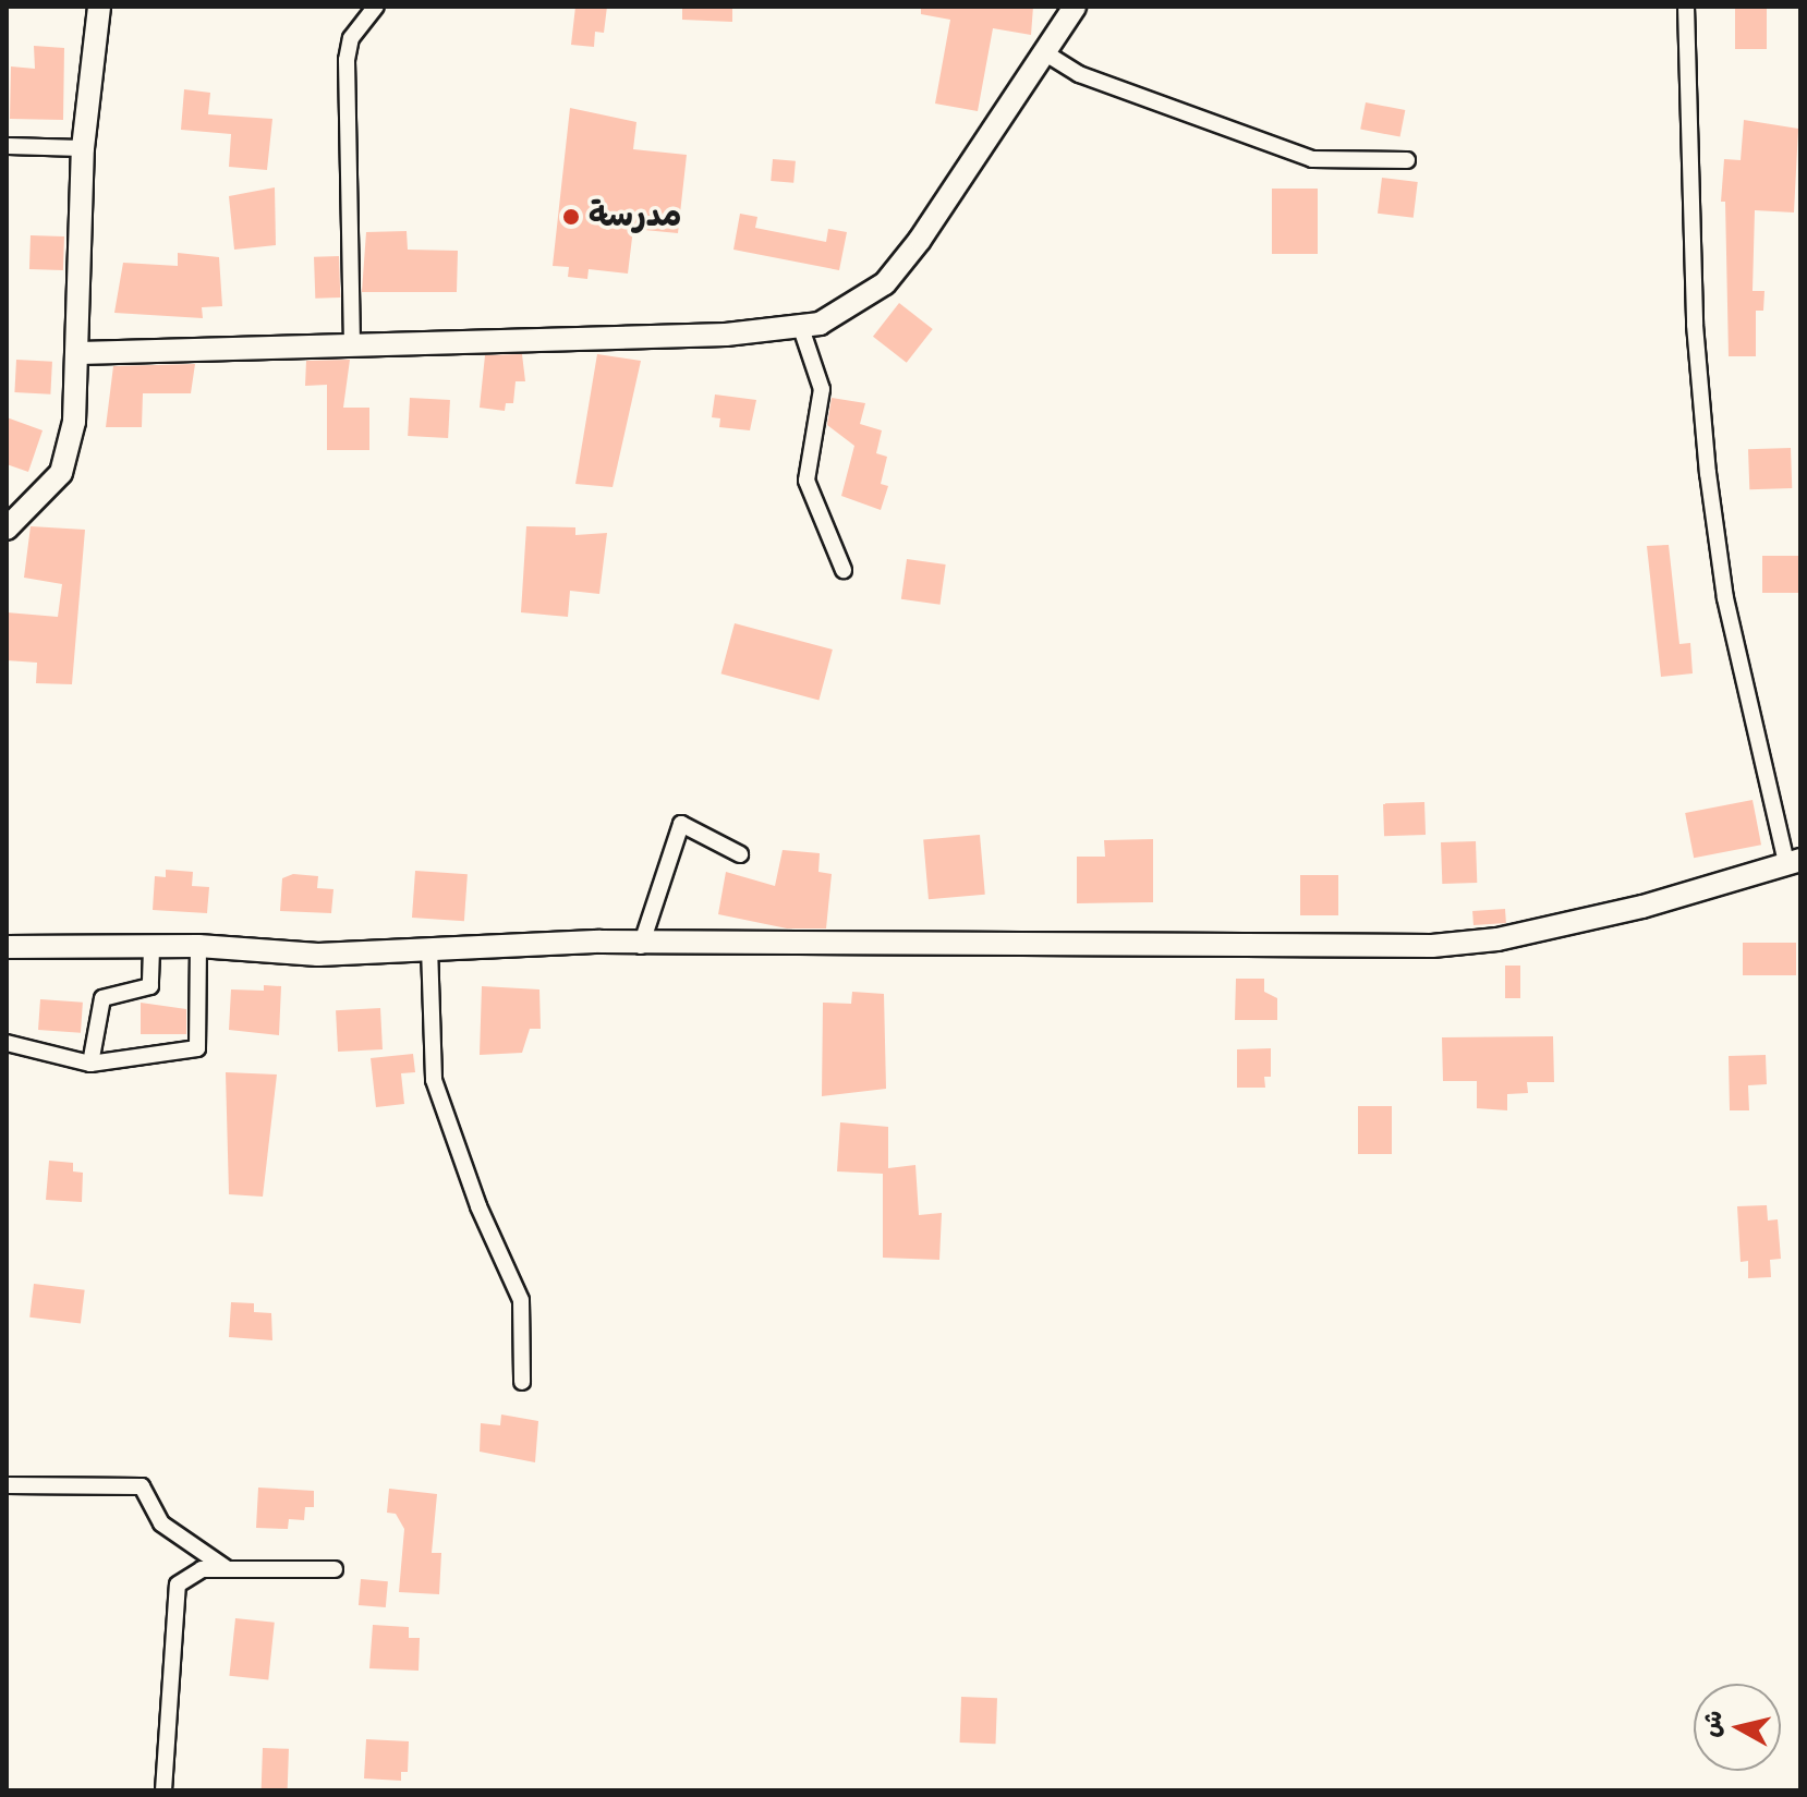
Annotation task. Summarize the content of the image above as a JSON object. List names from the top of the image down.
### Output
{
  "places": ["مدرسة"],
  "north": "left"
}
